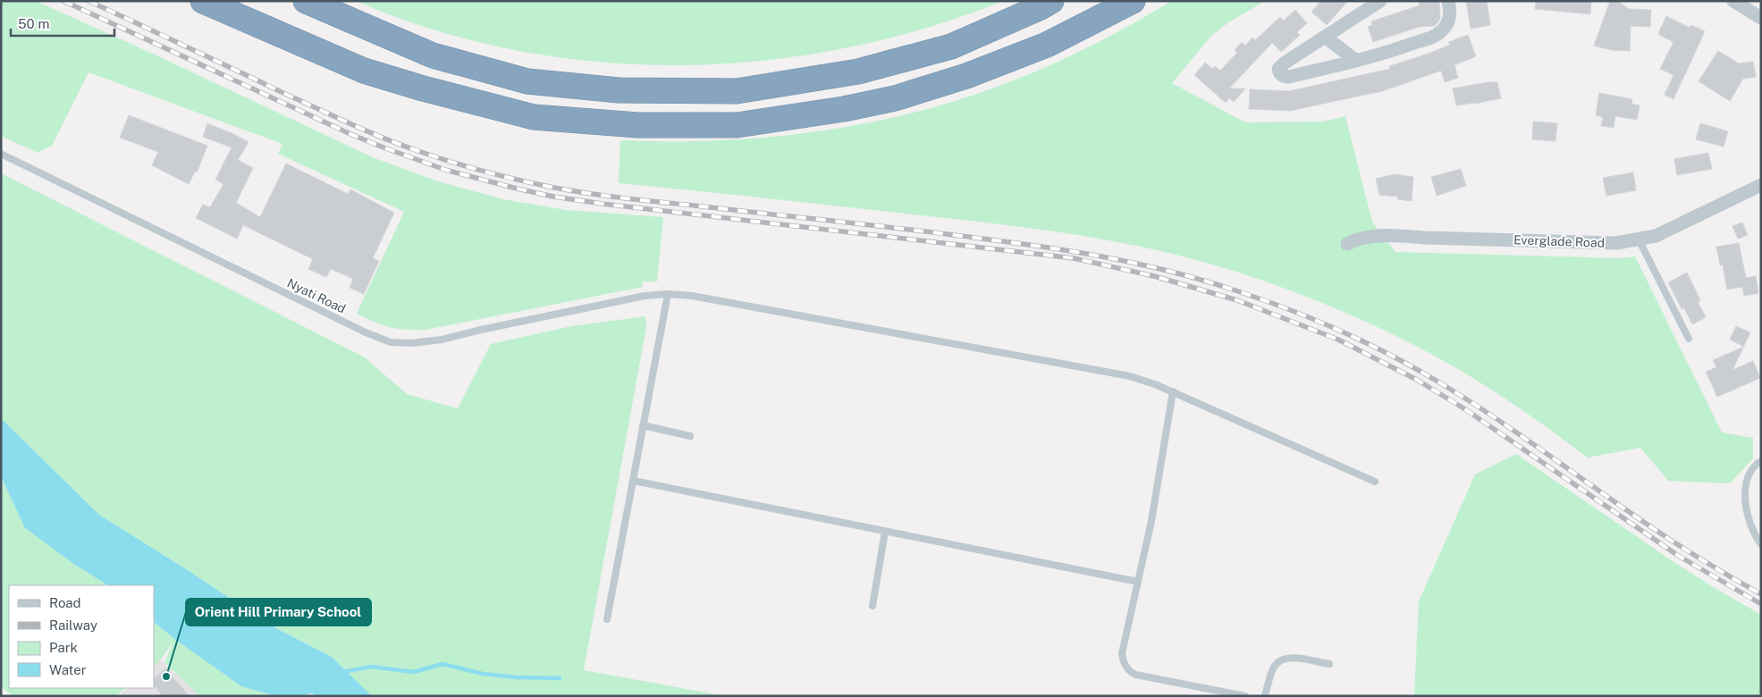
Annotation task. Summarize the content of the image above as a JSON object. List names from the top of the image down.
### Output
{
  "streets": {
    "street": ["Everglade Road"],
    "lane": ["Nyati Road"]
  },
  "places": ["Orient Hill Primary School"],
  "legend": [
    "Road",
    "Railway",
    "Park",
    "Water"
  ],
  "scale_bar": "50 m"
}
